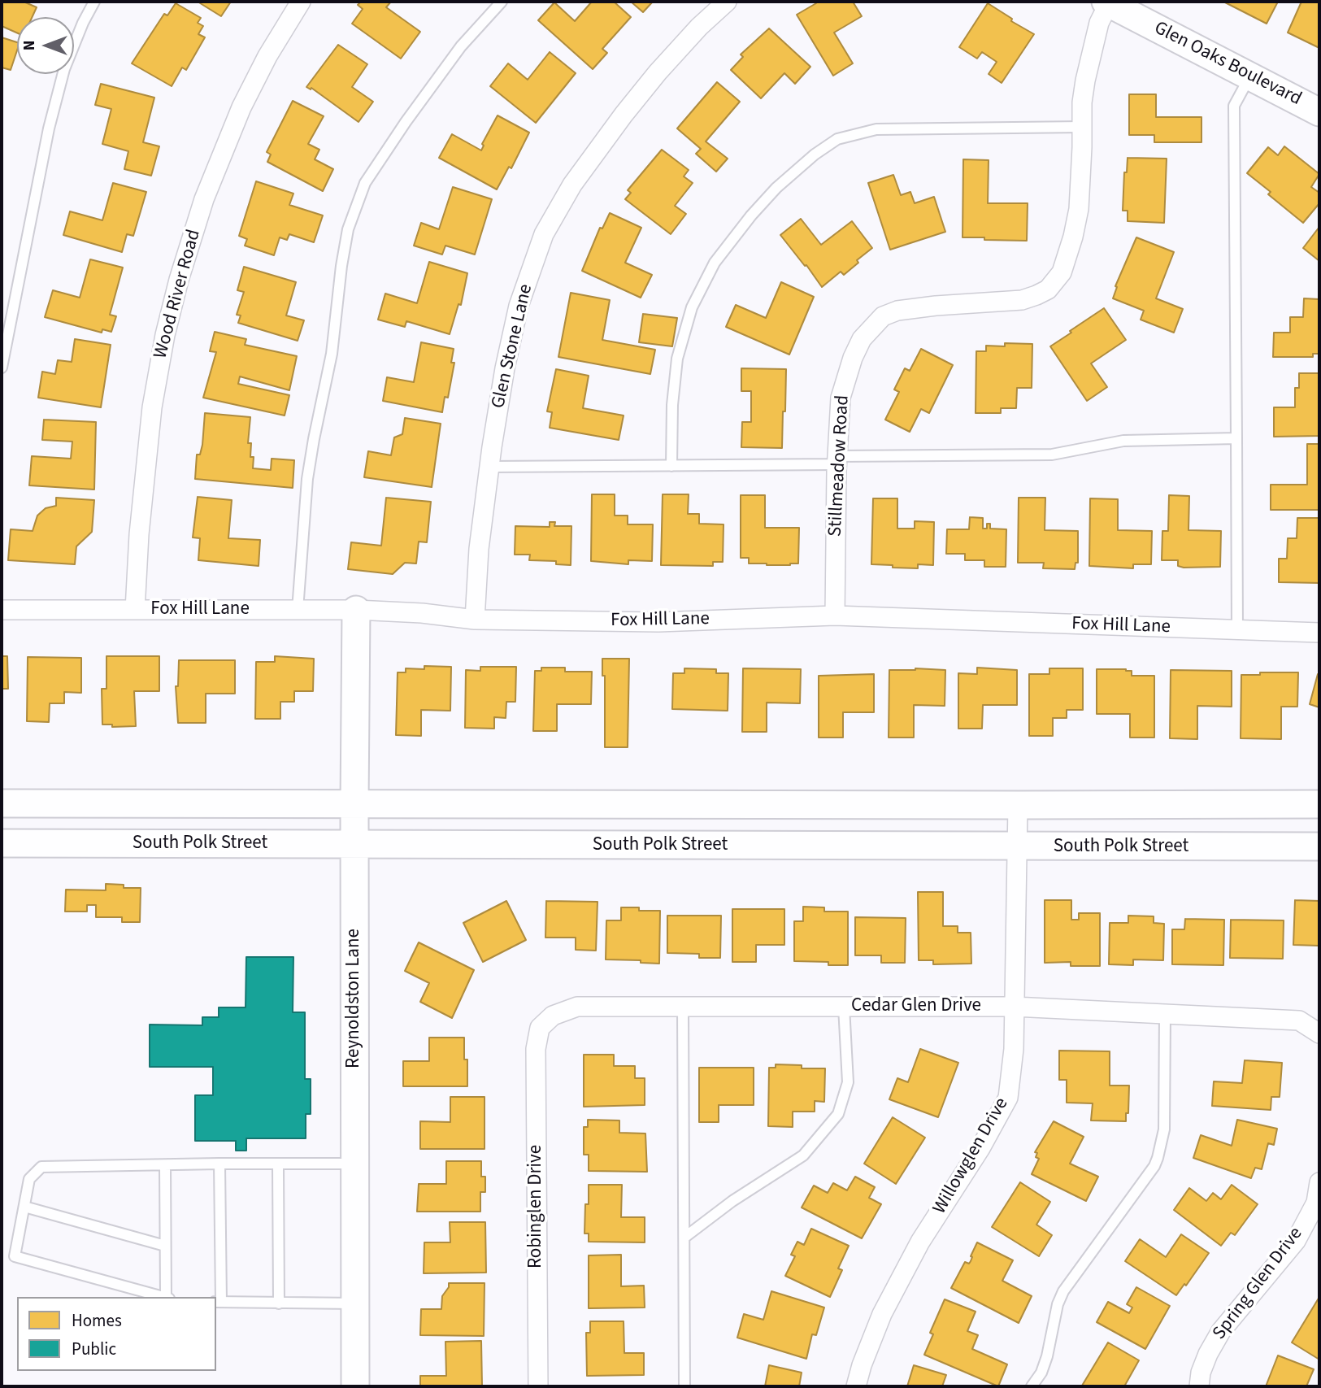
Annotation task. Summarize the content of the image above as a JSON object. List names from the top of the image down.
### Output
{
  "streets": {
    "main road": ["Glen Oaks Boulevard", "South Polk Street", "Reynoldston Lane"],
    "street": [
      "Wood River Road",
      "Glen Stone Lane",
      "Stillmeadow Road",
      "Fox Hill Lane",
      "Cedar Glen Drive",
      "Willowglen Drive",
      "Robinglen Drive",
      "Spring Glen Drive"
    ]
  },
  "crossings": [
    ["Glen Oaks Boulevard", "Stillmeadow Road"],
    ["Wood River Road", "Fox Hill Lane"],
    ["Glen Stone Lane", "Fox Hill Lane"],
    ["Stillmeadow Road", "Fox Hill Lane"],
    ["Fox Hill Lane", "Reynoldston Lane"],
    ["South Polk Street", "Reynoldston Lane"],
    ["South Polk Street", "Willowglen Drive"],
    ["Cedar Glen Drive", "Willowglen Drive"],
    ["Cedar Glen Drive", "Robinglen Drive"]
  ],
  "legend": ["Homes", "Public"],
  "north": "left"
}
